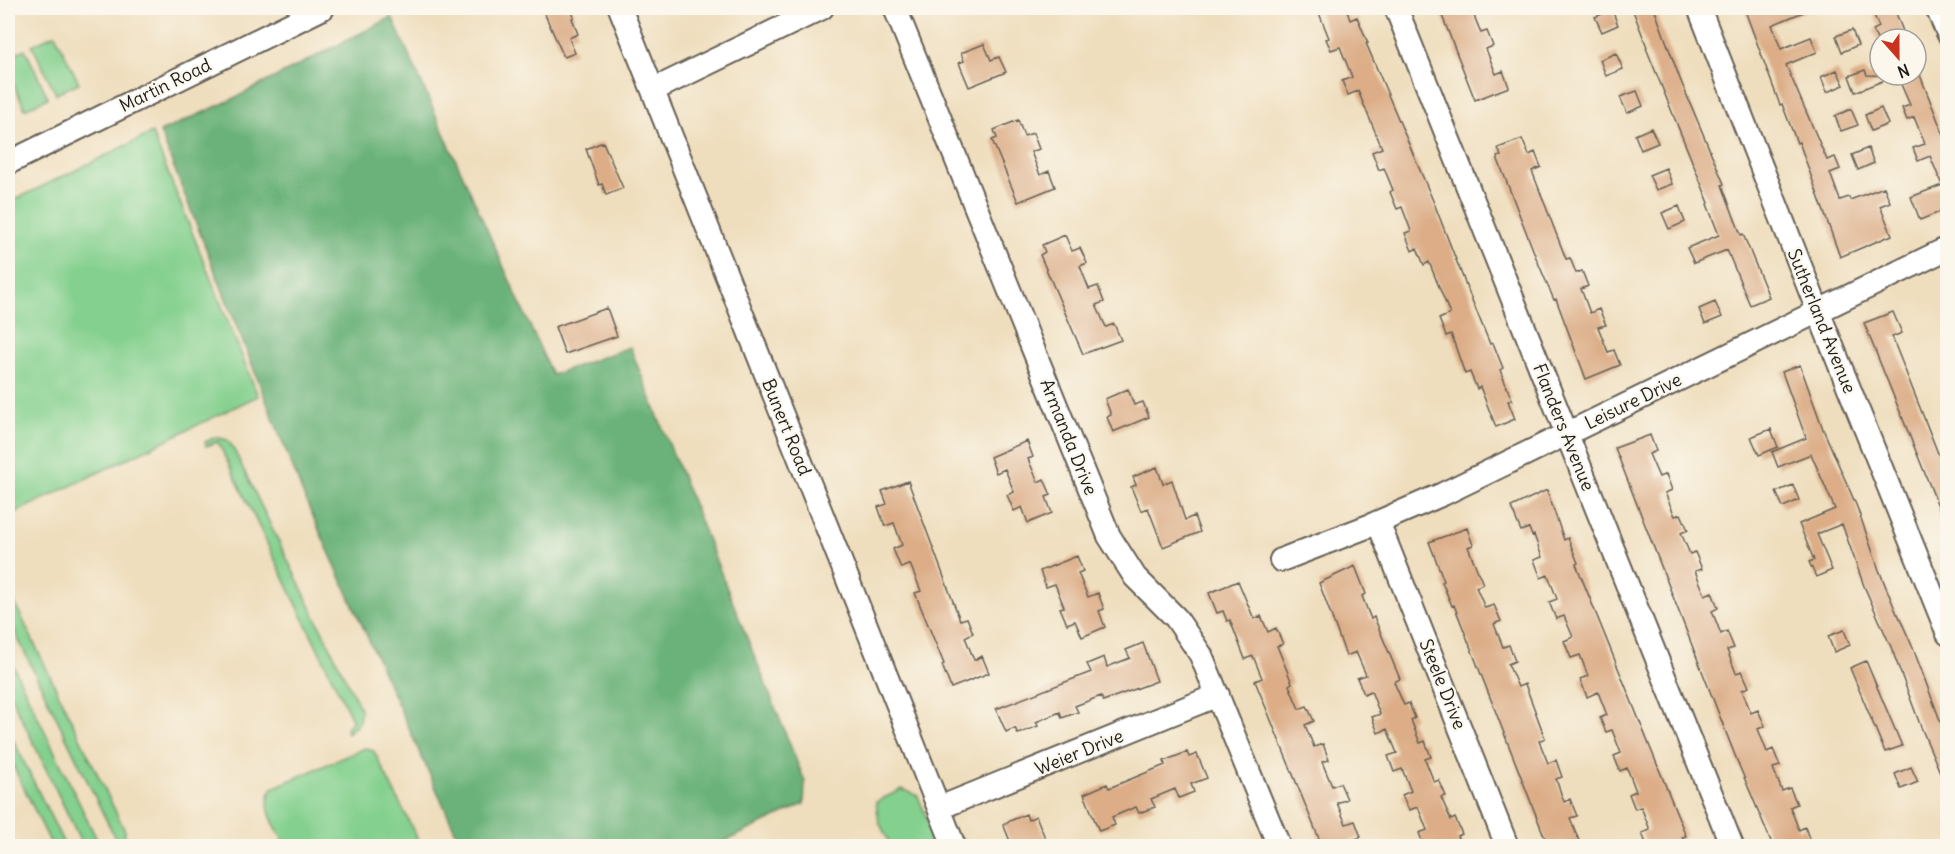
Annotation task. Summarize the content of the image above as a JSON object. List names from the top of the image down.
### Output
{
  "streets": {
    "street": [
      "Martin Road",
      "Sutherland Avenue",
      "Leisure Drive",
      "Bunert Road",
      "Flanders Avenue",
      "Armanda Drive",
      "Steele Drive",
      "Weier Drive"
    ]
  },
  "crossings": [
    ["Sutherland Avenue", "Leisure Drive"],
    ["Leisure Drive", "Flanders Avenue"],
    ["Leisure Drive", "Steele Drive"],
    ["Bunert Road", "Weier Drive"],
    ["Armanda Drive", "Weier Drive"]
  ],
  "north": "bottom"
}
